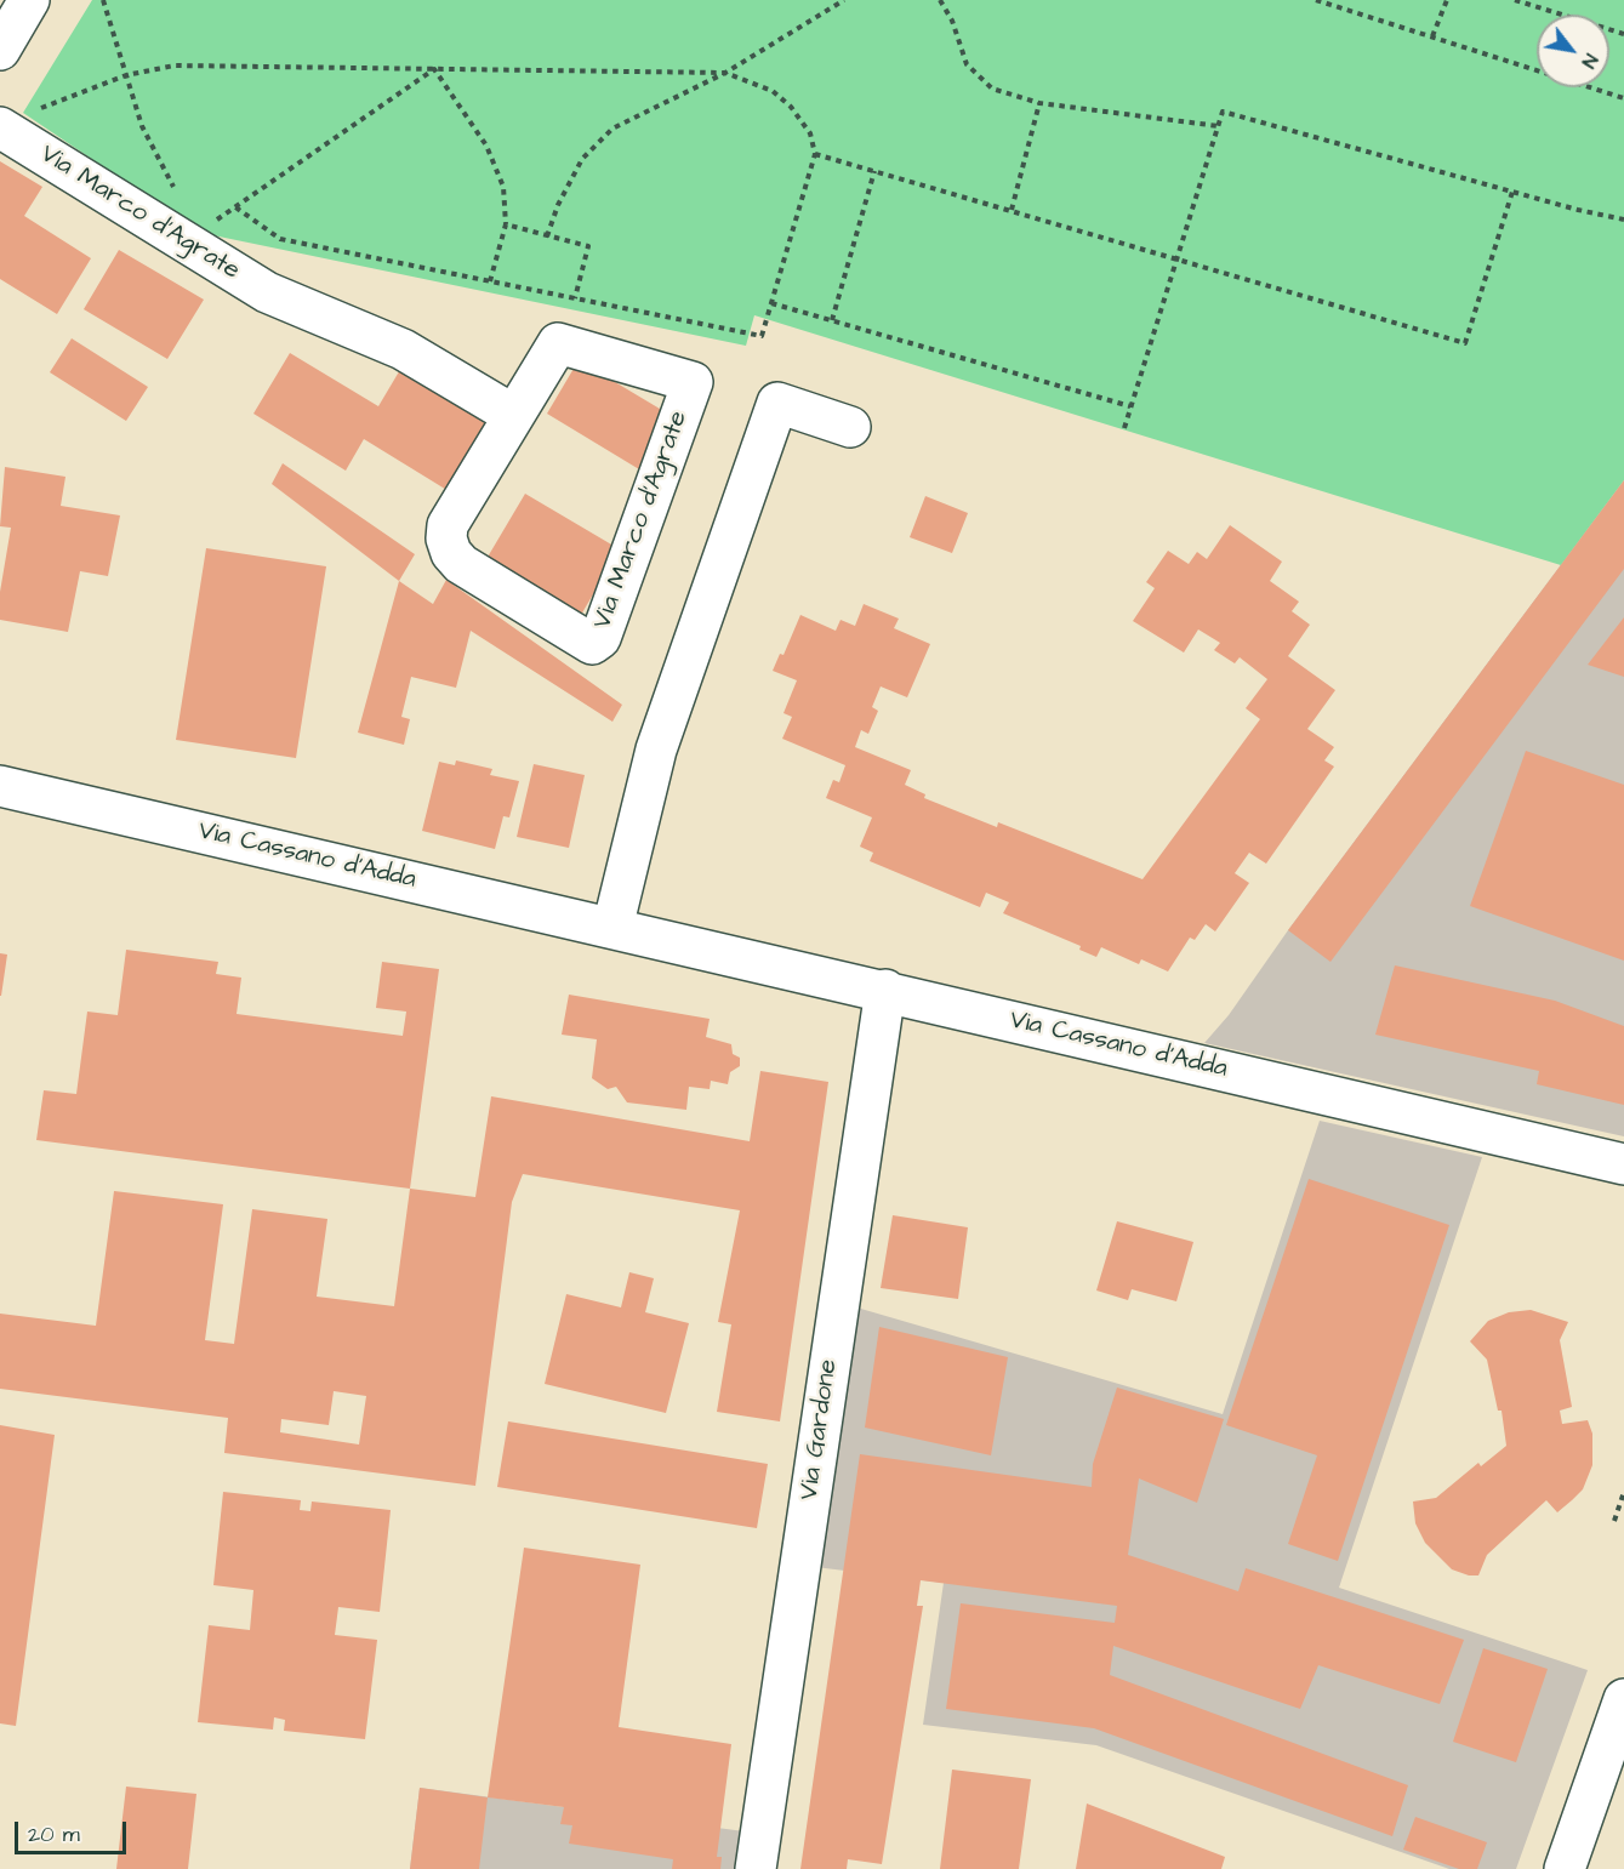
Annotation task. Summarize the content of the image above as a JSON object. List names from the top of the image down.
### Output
{
  "streets": {
    "street": ["Via Marco d'Agrate", "Via Cassano d'Adda", "Via Gardone"]
  },
  "crossings": [
    ["Via Cassano d'Adda", "Via Gardone"]
  ],
  "scale_bar": "20 m",
  "north": "bottom right"
}
